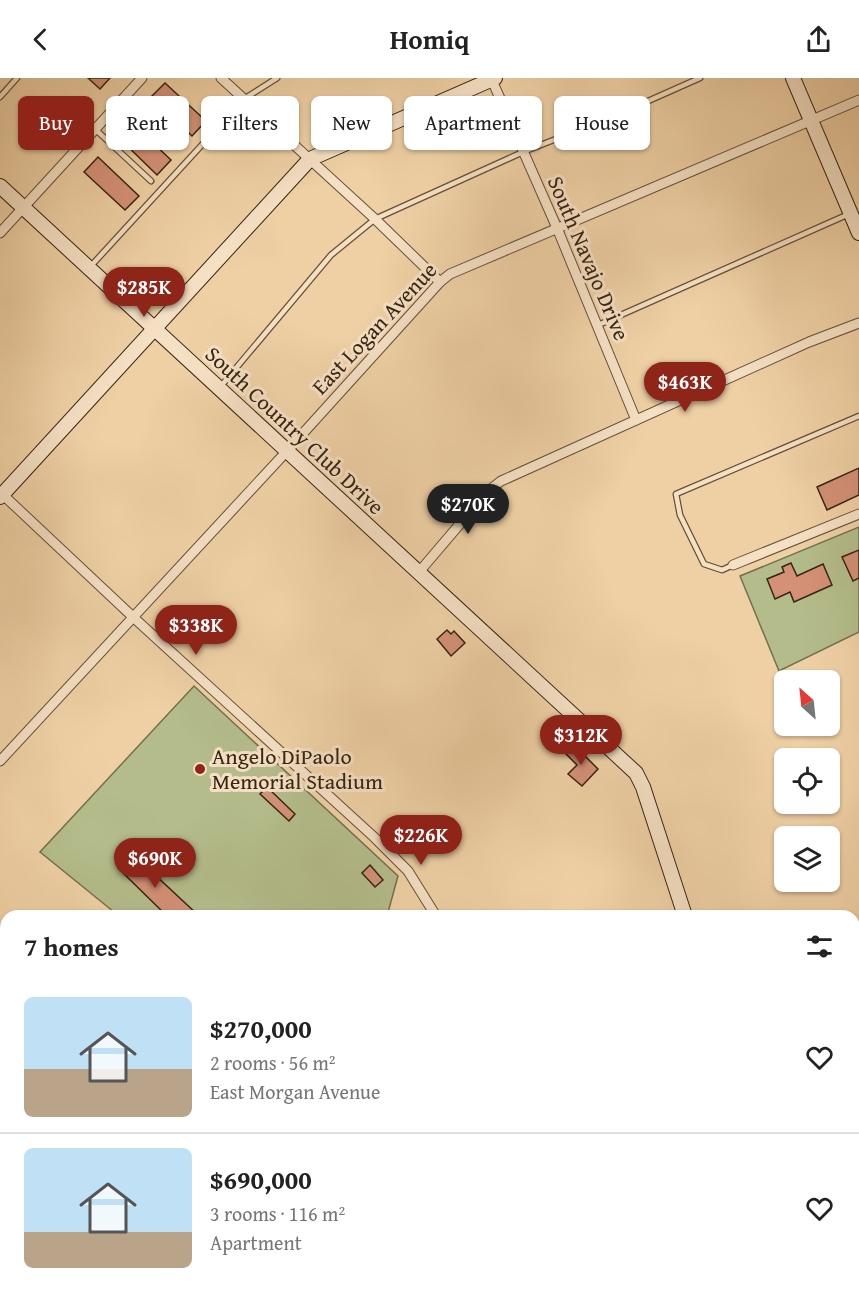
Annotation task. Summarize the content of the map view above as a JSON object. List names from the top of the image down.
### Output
{
  "streets": {
    "main road": ["South Country Club Drive"],
    "street": ["South Navajo Drive", "East Logan Avenue"]
  },
  "crossings": [
    ["South Navajo Drive", "East Logan Avenue"],
    ["East Logan Avenue", "South Country Club Drive"]
  ],
  "places": ["Angelo DiPaolo Memorial Stadium"],
  "north": "top left",
  "page": {
    "header": "Homiq",
    "chip": [
      "Buy",
      "Rent",
      "Filters",
      "New",
      "Apartment",
      "House"
    ],
    "price": [
      "$285K",
      "$463K",
      "$270K",
      "$338K",
      "$312K",
      "$226K",
      "$690K"
    ],
    "heading": "7 homes",
    "list": [
      {
        "name": "$270,000",
        "note": "2 rooms · 56 m² · East Morgan Avenue"
      },
      {
        "name": "$690,000",
        "note": "3 rooms · 116 m² · Apartment"
      }
    ]
  }
}
